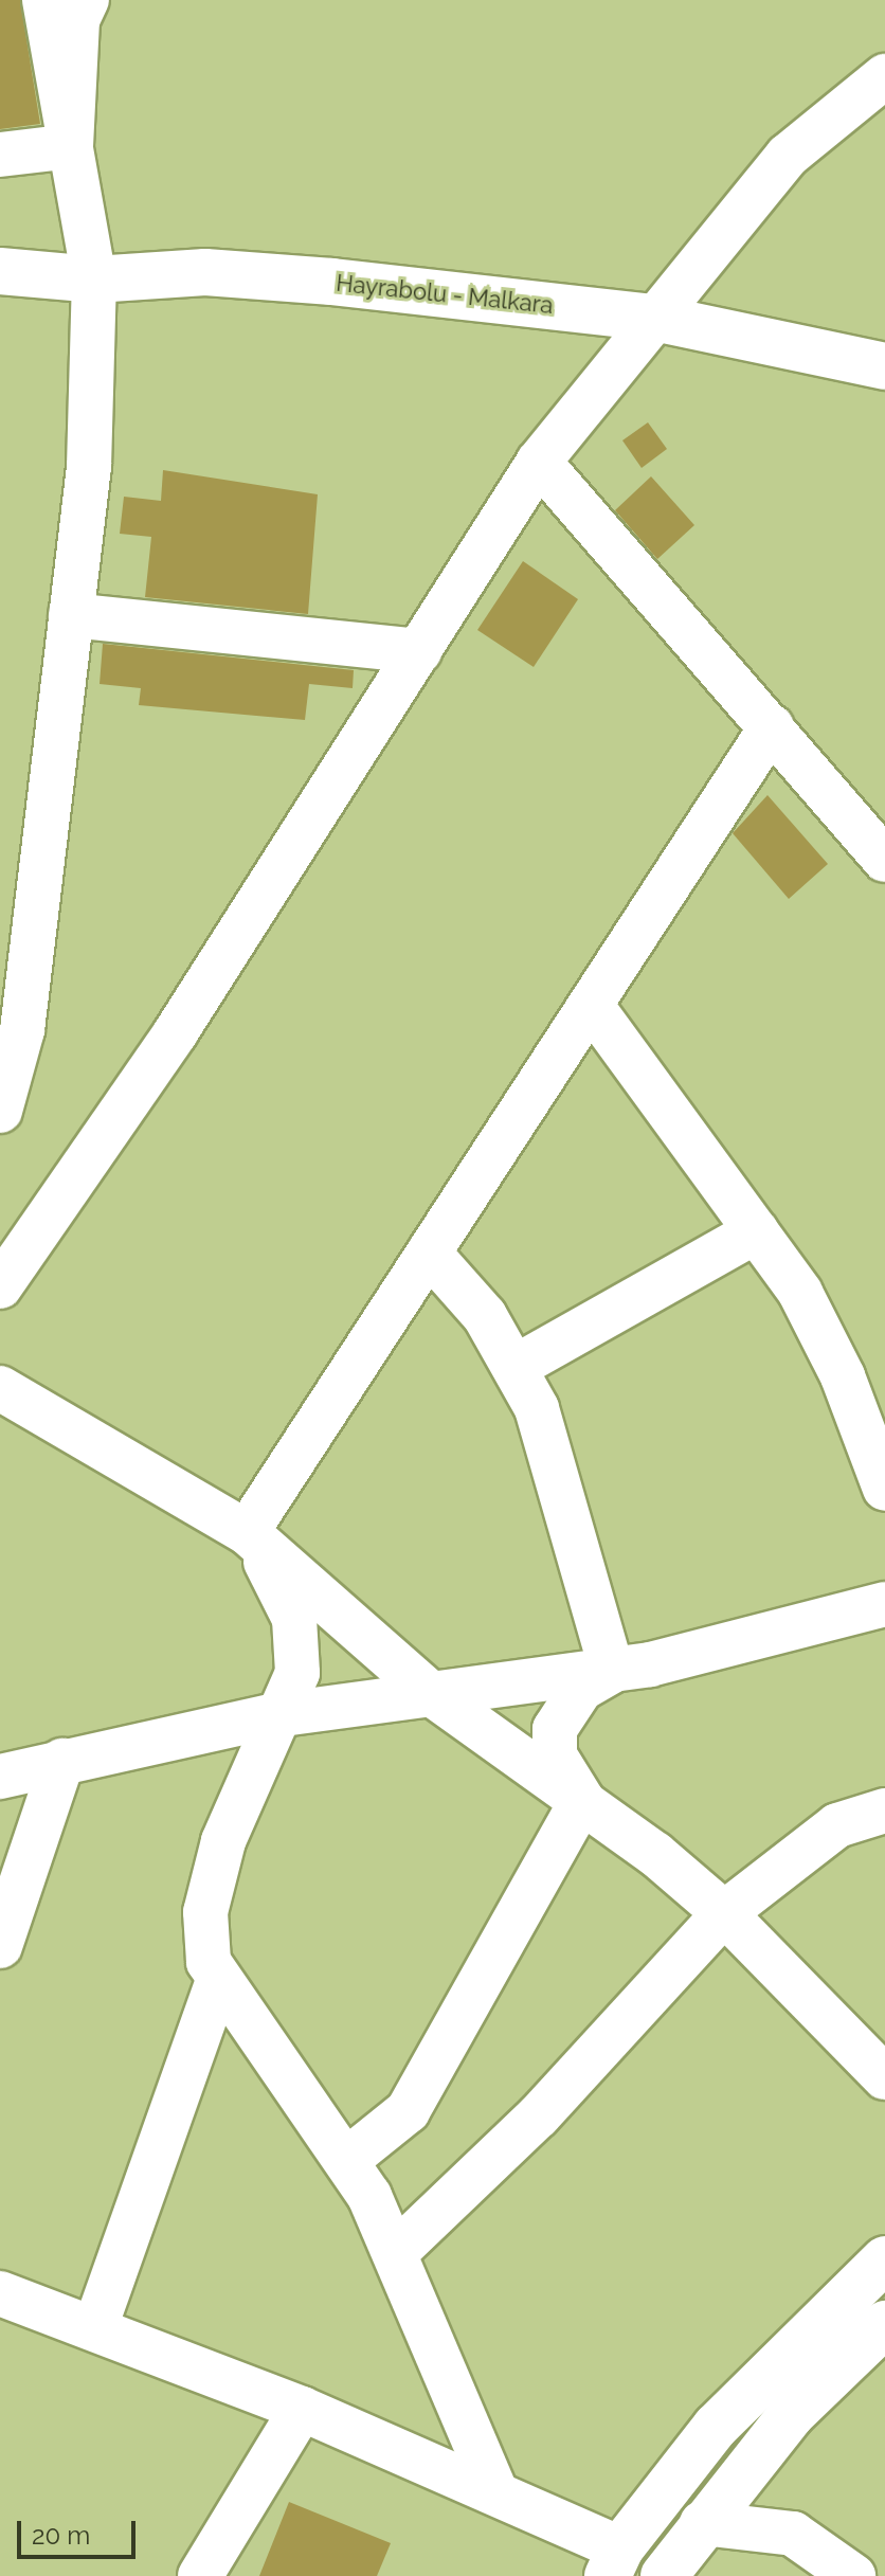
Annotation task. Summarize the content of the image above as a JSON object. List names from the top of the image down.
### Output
{
  "streets": {
    "main road": ["Hayrabolu - Malkara"]
  },
  "scale_bar": "20 m"
}
